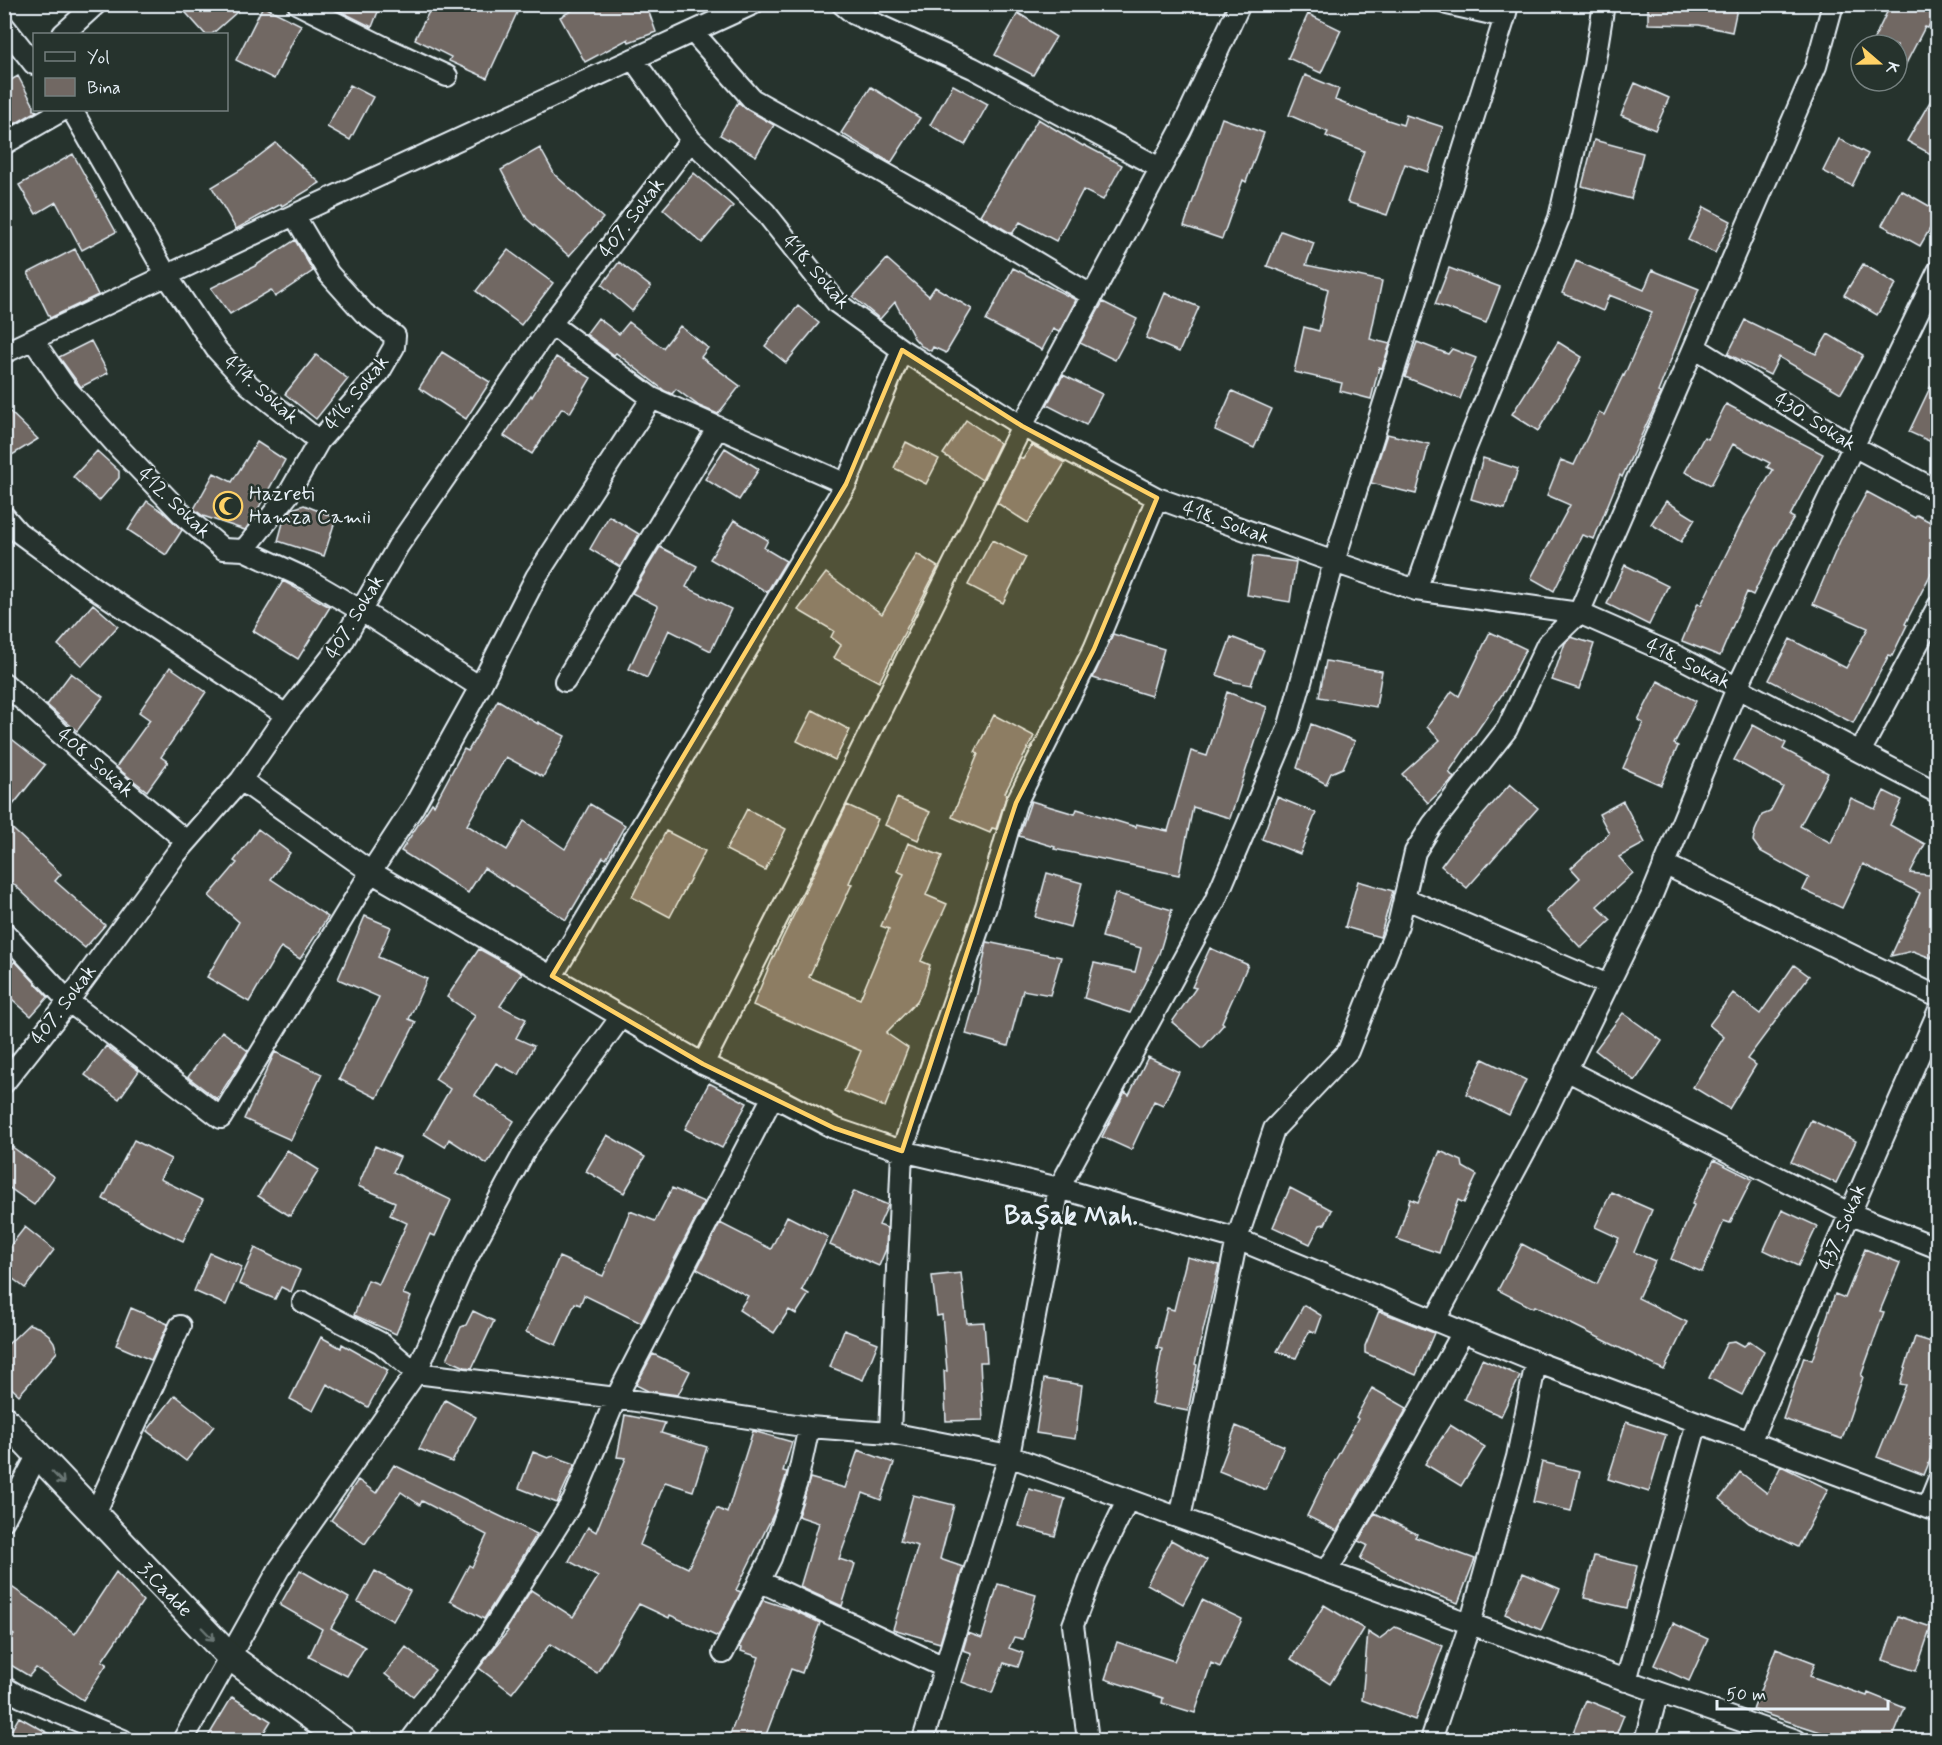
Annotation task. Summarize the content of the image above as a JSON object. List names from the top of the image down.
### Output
{
  "streets": {
    "street": [
      "407. Sokak",
      "418. Sokak",
      "414. Sokak",
      "416. Sokak",
      "430. Sokak",
      "412. Sokak",
      "408. Sokak",
      "437. Sokak",
      "3.Cadde"
    ]
  },
  "crossings": [
    ["407. Sokak", "418. Sokak"],
    ["407. Sokak", "412. Sokak"],
    ["407. Sokak", "408. Sokak"],
    ["414. Sokak", "416. Sokak"],
    ["416. Sokak", "412. Sokak"]
  ],
  "districts": ["Başak Mah."],
  "places": {
    "mosque": ["Hazreti Hamza Camii"]
  },
  "legend": ["Yol", "Bina"],
  "scale_bar": "50 m",
  "north": "right"
}
